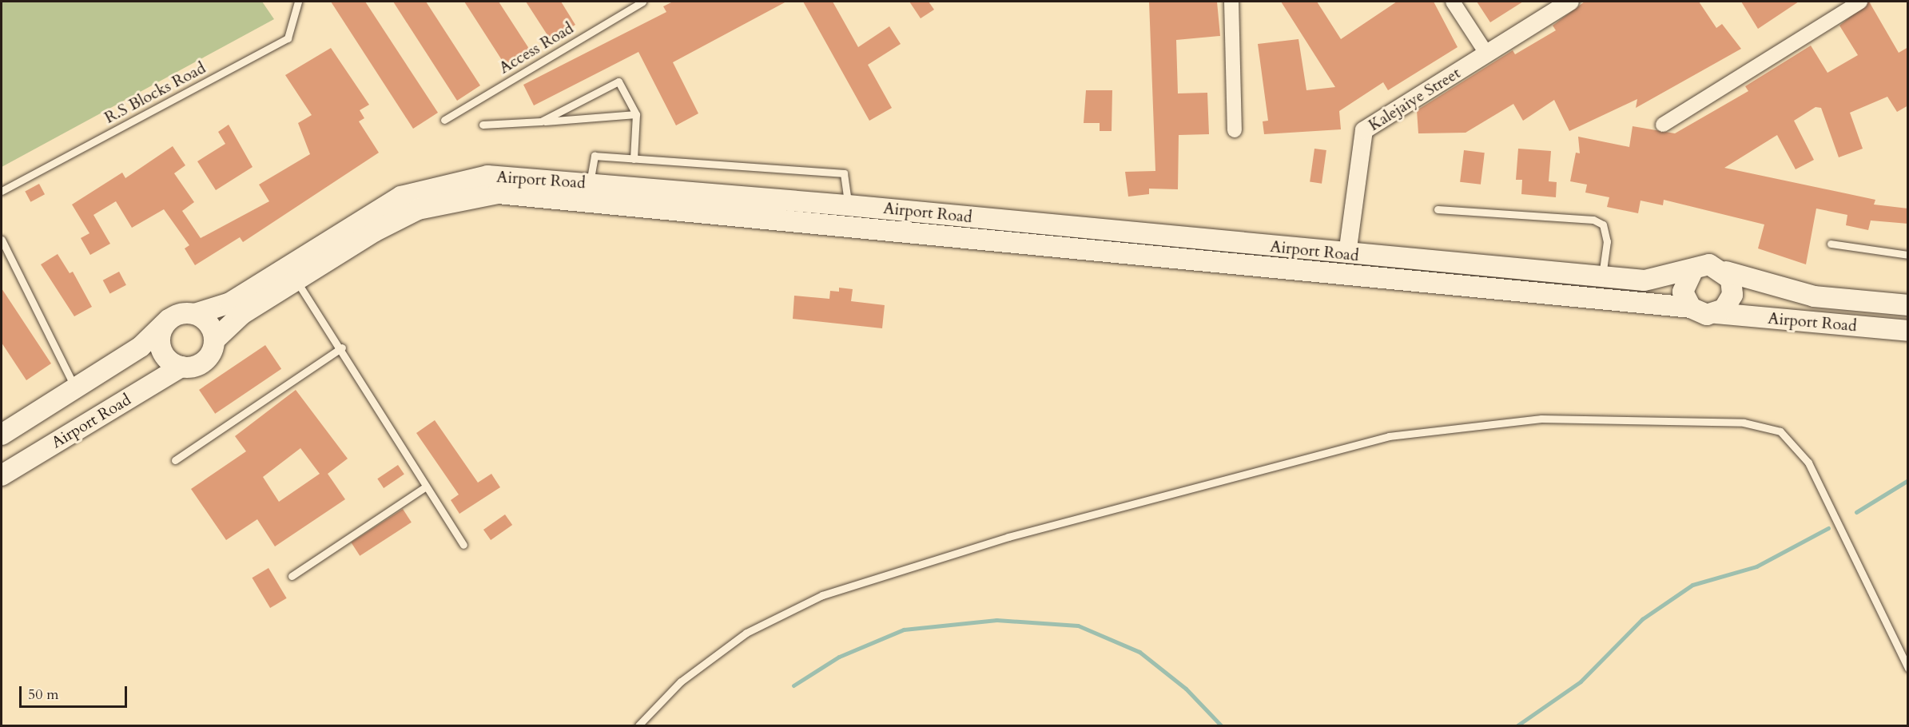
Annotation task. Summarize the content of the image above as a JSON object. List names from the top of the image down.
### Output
{
  "streets": {
    "main road": ["Airport Road"],
    "street": ["Kalejaiye Street"],
    "lane": ["Access Road", "R.S Blocks Road"]
  },
  "crossings": [
    ["Kalejaiye Street", "Airport Road"]
  ],
  "scale_bar": "50 m"
}
